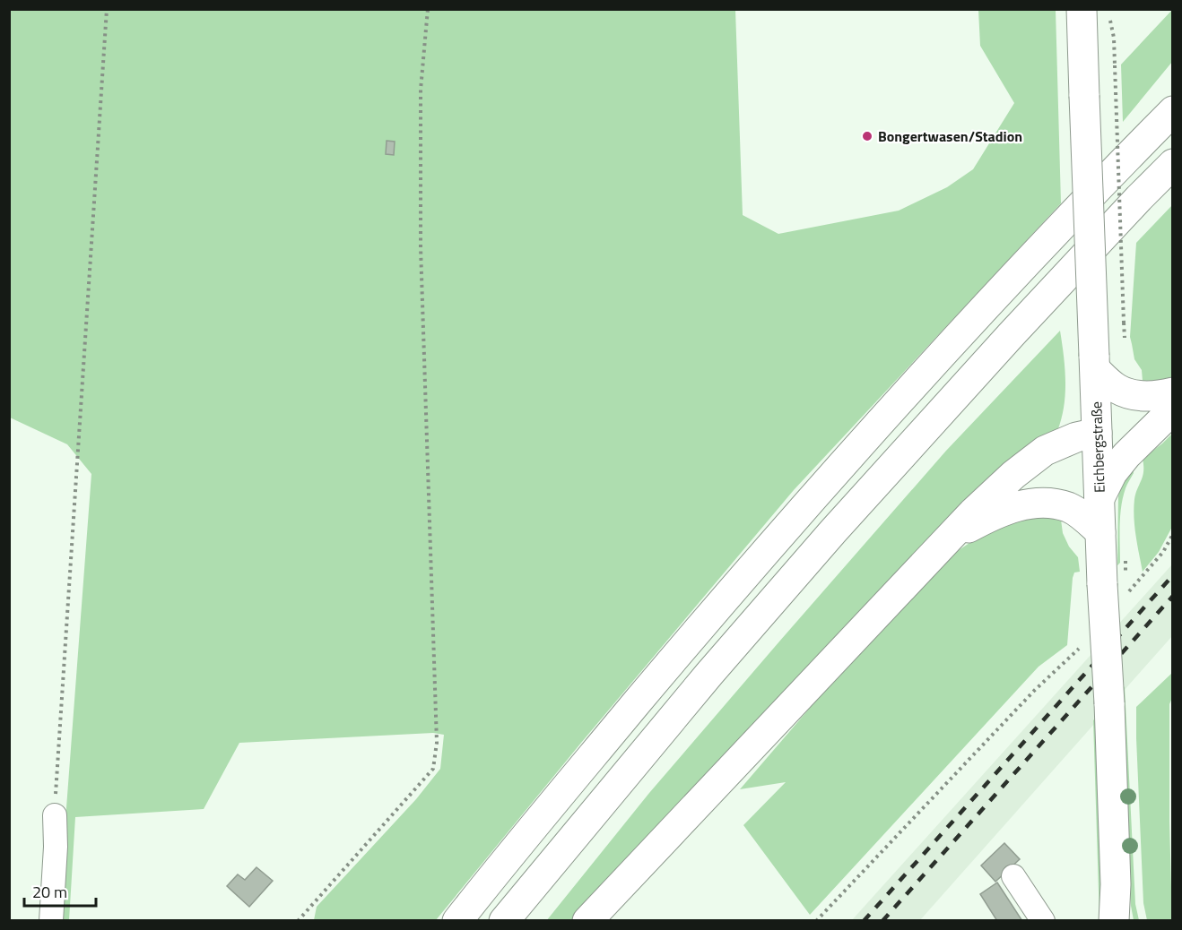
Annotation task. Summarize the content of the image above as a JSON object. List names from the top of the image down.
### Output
{
  "streets": {
    "main road": ["Eichbergstraße"]
  },
  "places": ["Bongertwasen/Stadion"],
  "scale_bar": "20 m"
}
